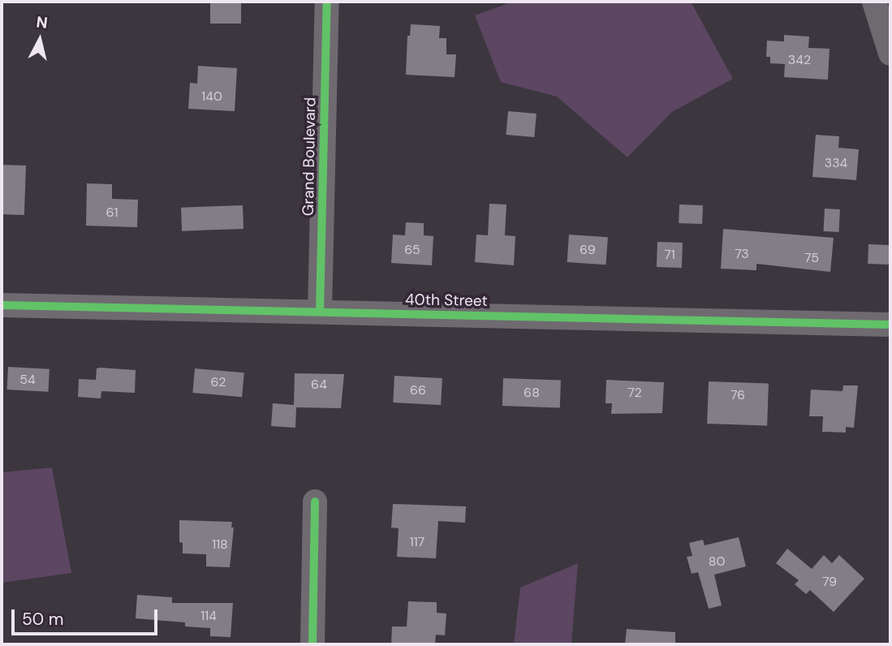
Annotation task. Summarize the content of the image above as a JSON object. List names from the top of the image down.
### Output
{
  "streets": {
    "street": ["Grand Boulevard", "40th Street"]
  },
  "crossings": [
    ["Grand Boulevard", "40th Street"]
  ],
  "house_numbers": [
    "342",
    "140",
    "334",
    "61",
    "65",
    "69",
    "73",
    "71",
    "75",
    "54",
    "62",
    "64",
    "66",
    "68",
    "72",
    "76",
    "117",
    "118",
    "80",
    "79",
    "114"
  ],
  "scale_bar": "50 m",
  "north": "top"
}
